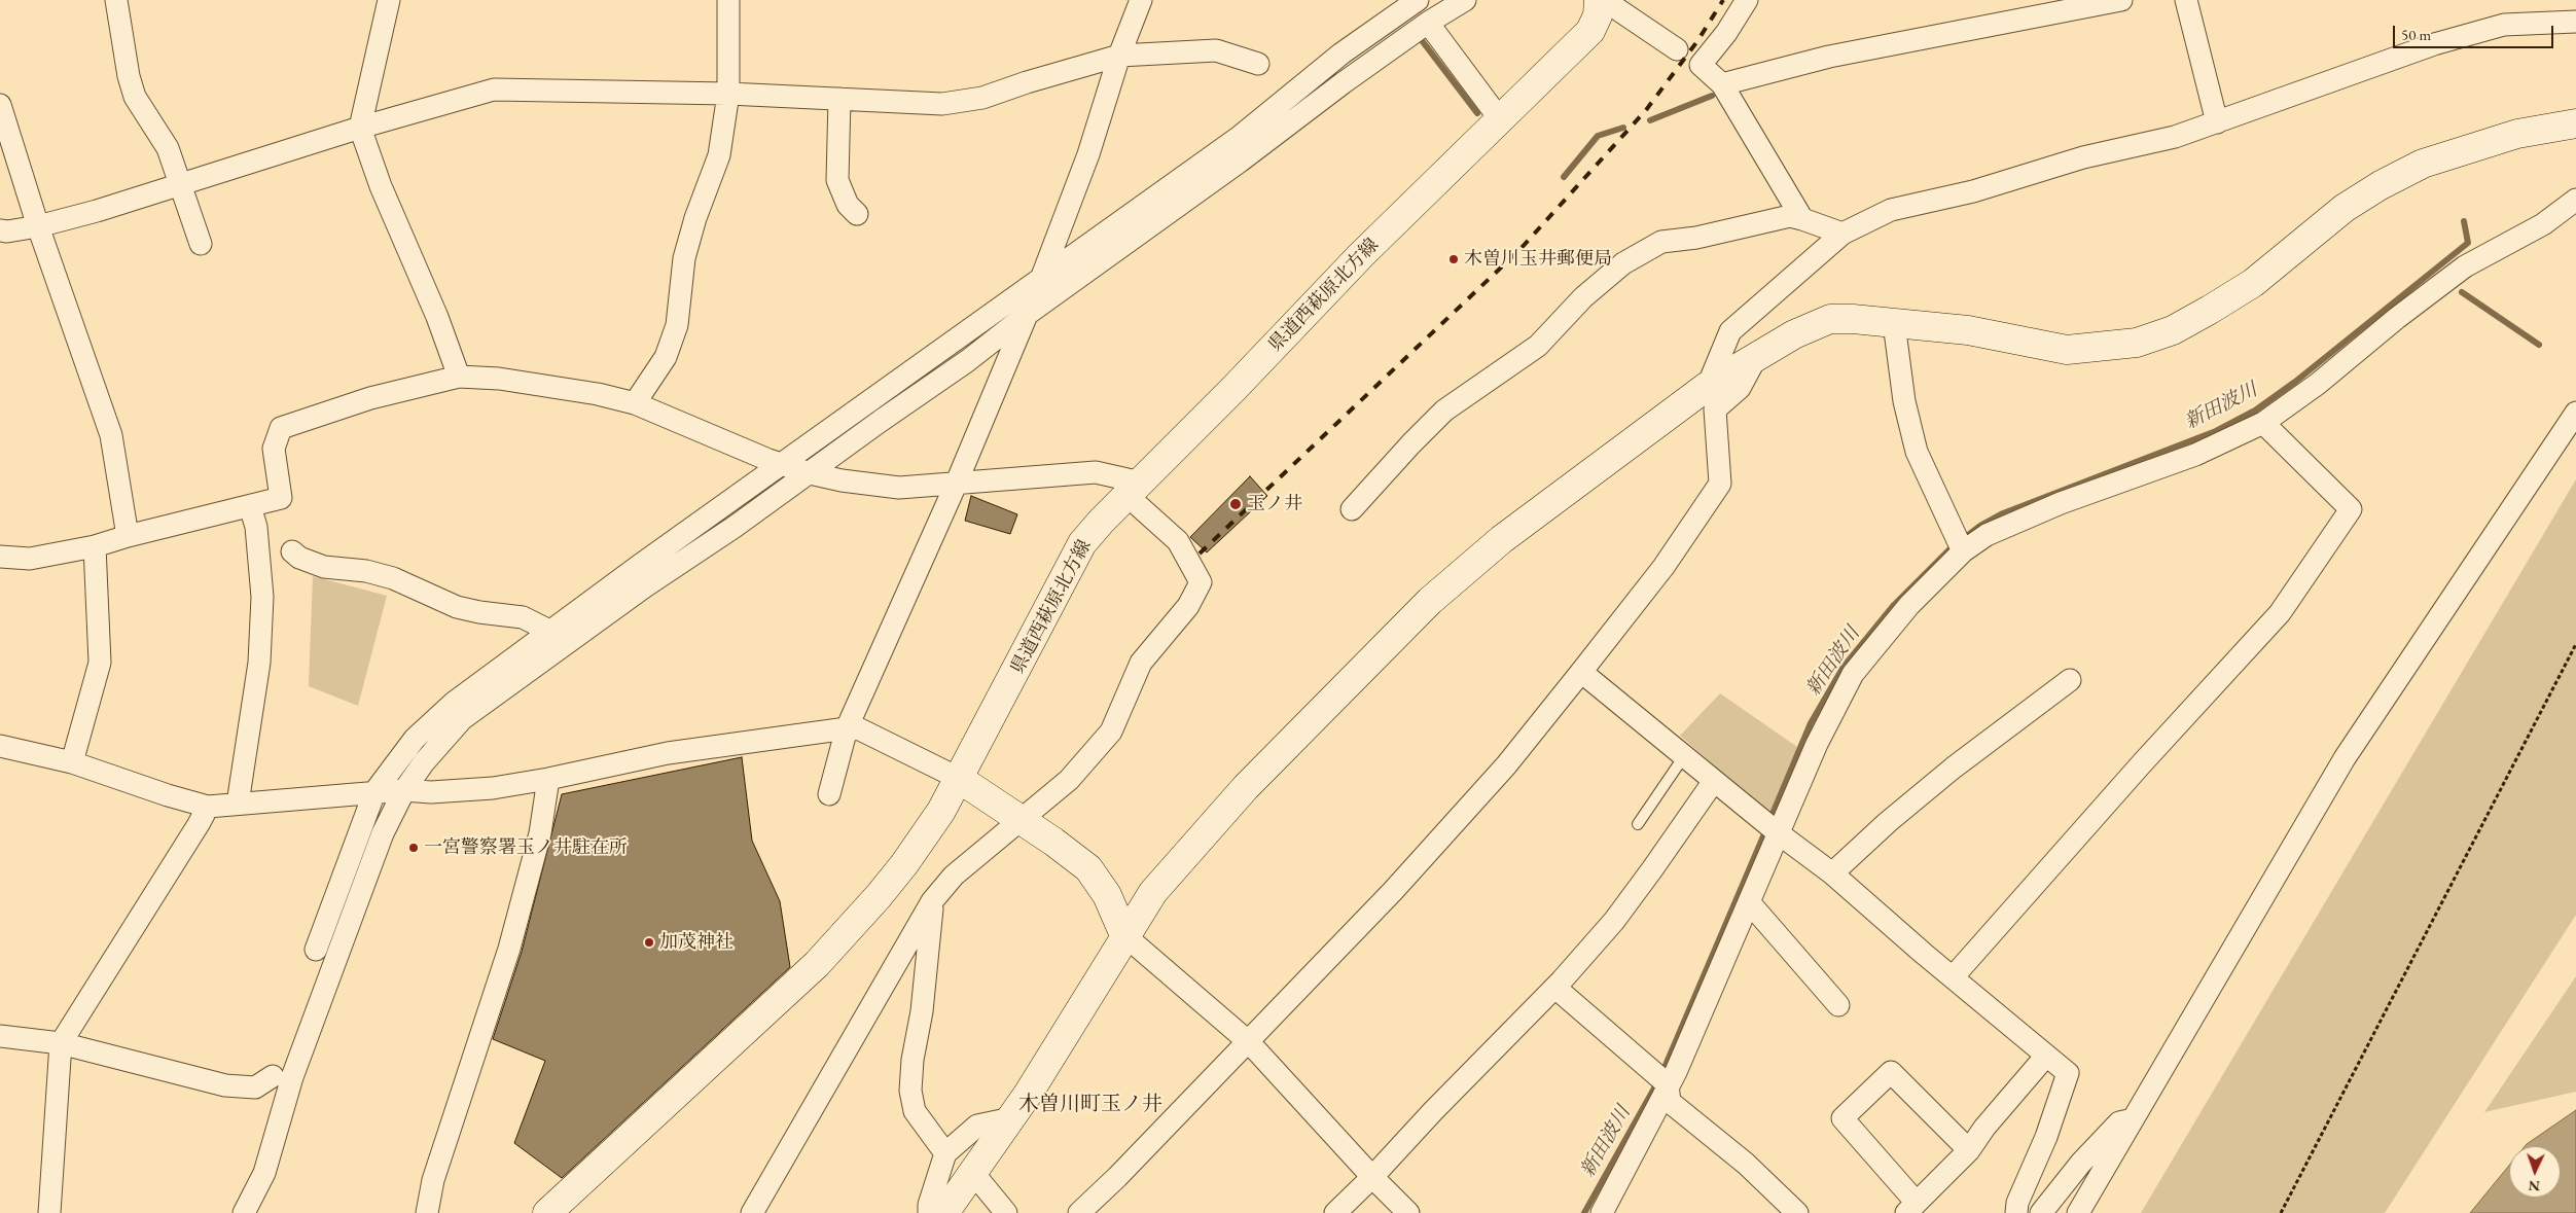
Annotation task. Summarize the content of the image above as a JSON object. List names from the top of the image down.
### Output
{
  "streets": {
    "street": ["県道西萩原北方線"]
  },
  "districts": ["木曽川町玉ノ井"],
  "water": ["新田波川"],
  "places": [
    "木曽川玉井郵便局",
    "玉ノ井",
    "一宮警察署玉ノ井駐在所",
    "加茂神社"
  ],
  "scale_bar": "50 m",
  "north": "bottom"
}
